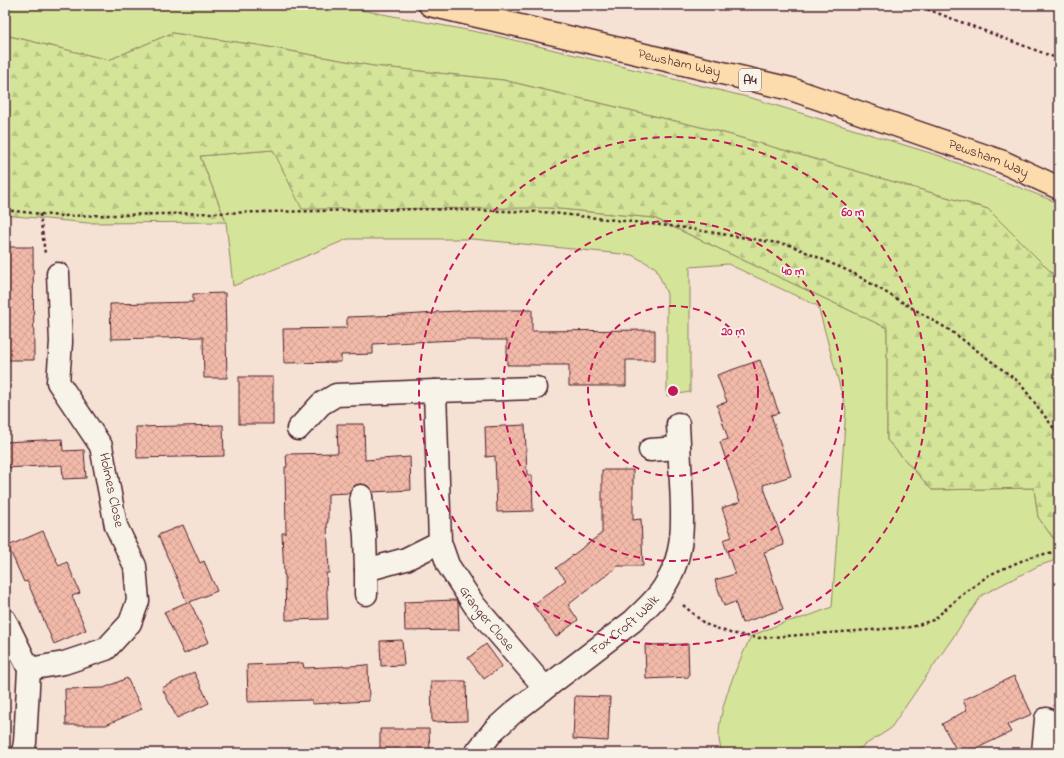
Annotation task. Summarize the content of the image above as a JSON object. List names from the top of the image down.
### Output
{
  "streets": {
    "main road": ["Pewsham Way", "A4"],
    "street": ["Holmes Close", "Granger Close", "Fox Croft Walk"]
  },
  "crossings": [
    ["Granger Close", "Fox Croft Walk"]
  ],
  "rings": ["60 m", "40 m", "20 m"]
}
